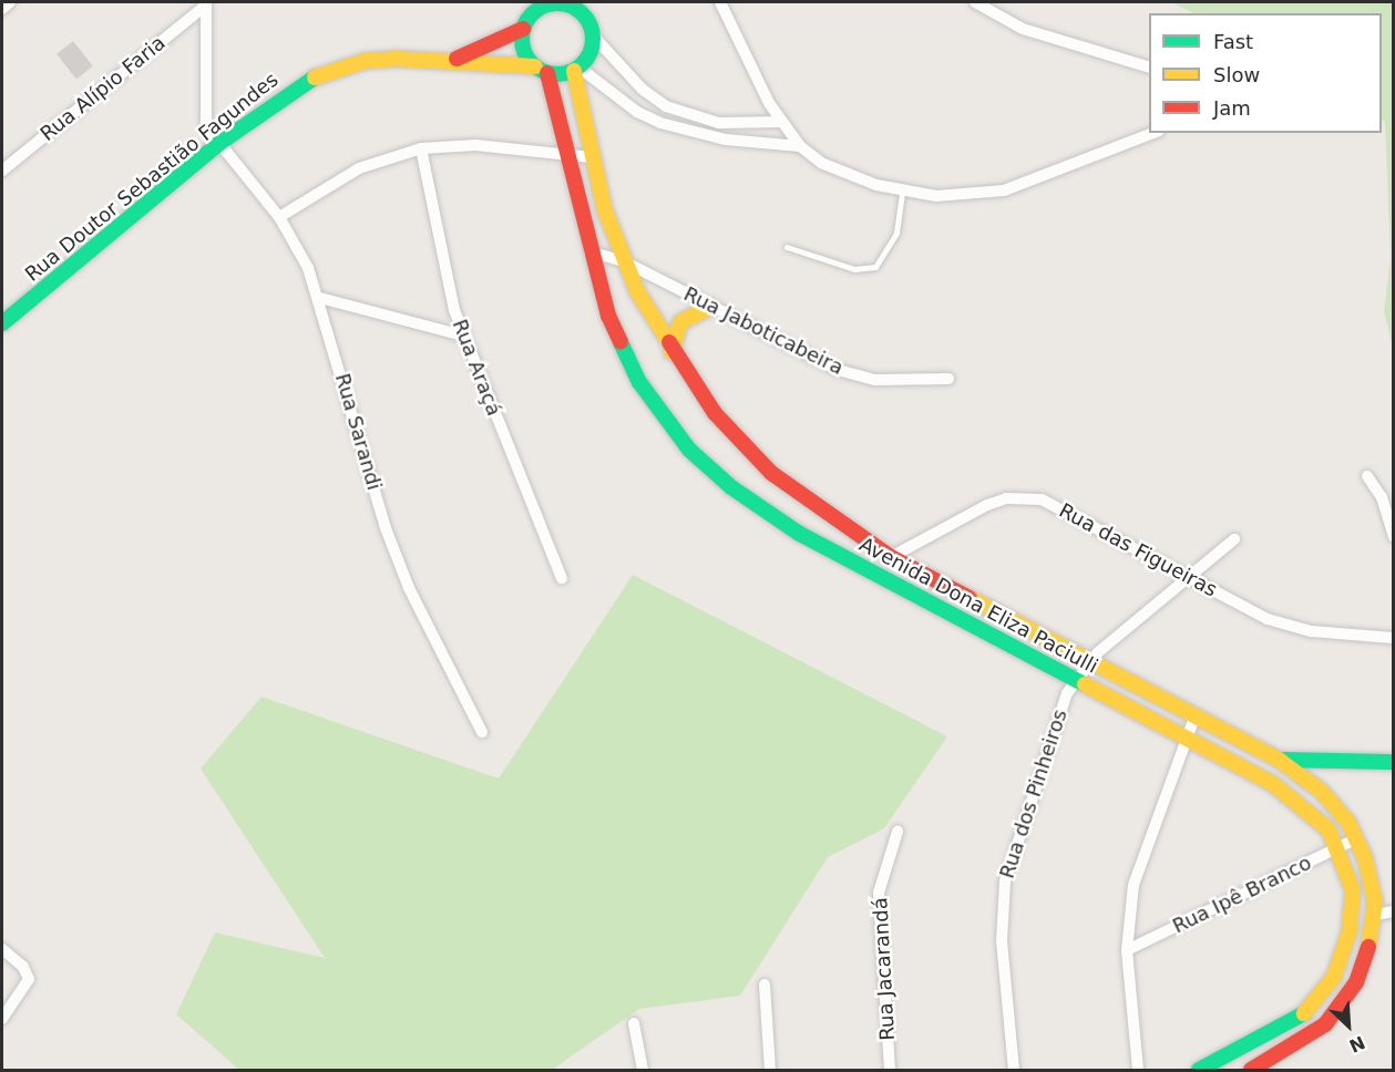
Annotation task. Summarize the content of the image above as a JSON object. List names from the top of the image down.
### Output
{
  "streets": {
    "street": [
      "Rua Alípio Faria",
      "Rua Doutor Sebastião Fagundes",
      "Rua Jaboticabeira",
      "Rua Araçá",
      "Rua Sarandi",
      "Rua das Figueiras",
      "Avenida Dona Eliza Paciulli",
      "Rua dos Pinheiros",
      "Rua Ipê Branco",
      "Rua Jacarandá"
    ]
  },
  "crossings": [
    ["Rua Alípio Faria", "Rua Sarandi"],
    ["Rua Doutor Sebastião Fagundes", "Rua Sarandi"],
    ["Rua Doutor Sebastião Fagundes", "Avenida Dona Eliza Paciulli"],
    ["Rua Jaboticabeira", "Avenida Dona Eliza Paciulli"],
    ["Rua das Figueiras", "Avenida Dona Eliza Paciulli"],
    ["Rua das Figueiras", "Rua dos Pinheiros"],
    ["Avenida Dona Eliza Paciulli", "Rua dos Pinheiros"],
    ["Avenida Dona Eliza Paciulli", "Rua Ipê Branco"]
  ],
  "legend": ["Fast", "Slow", "Jam"],
  "north": "bottom right"
}
